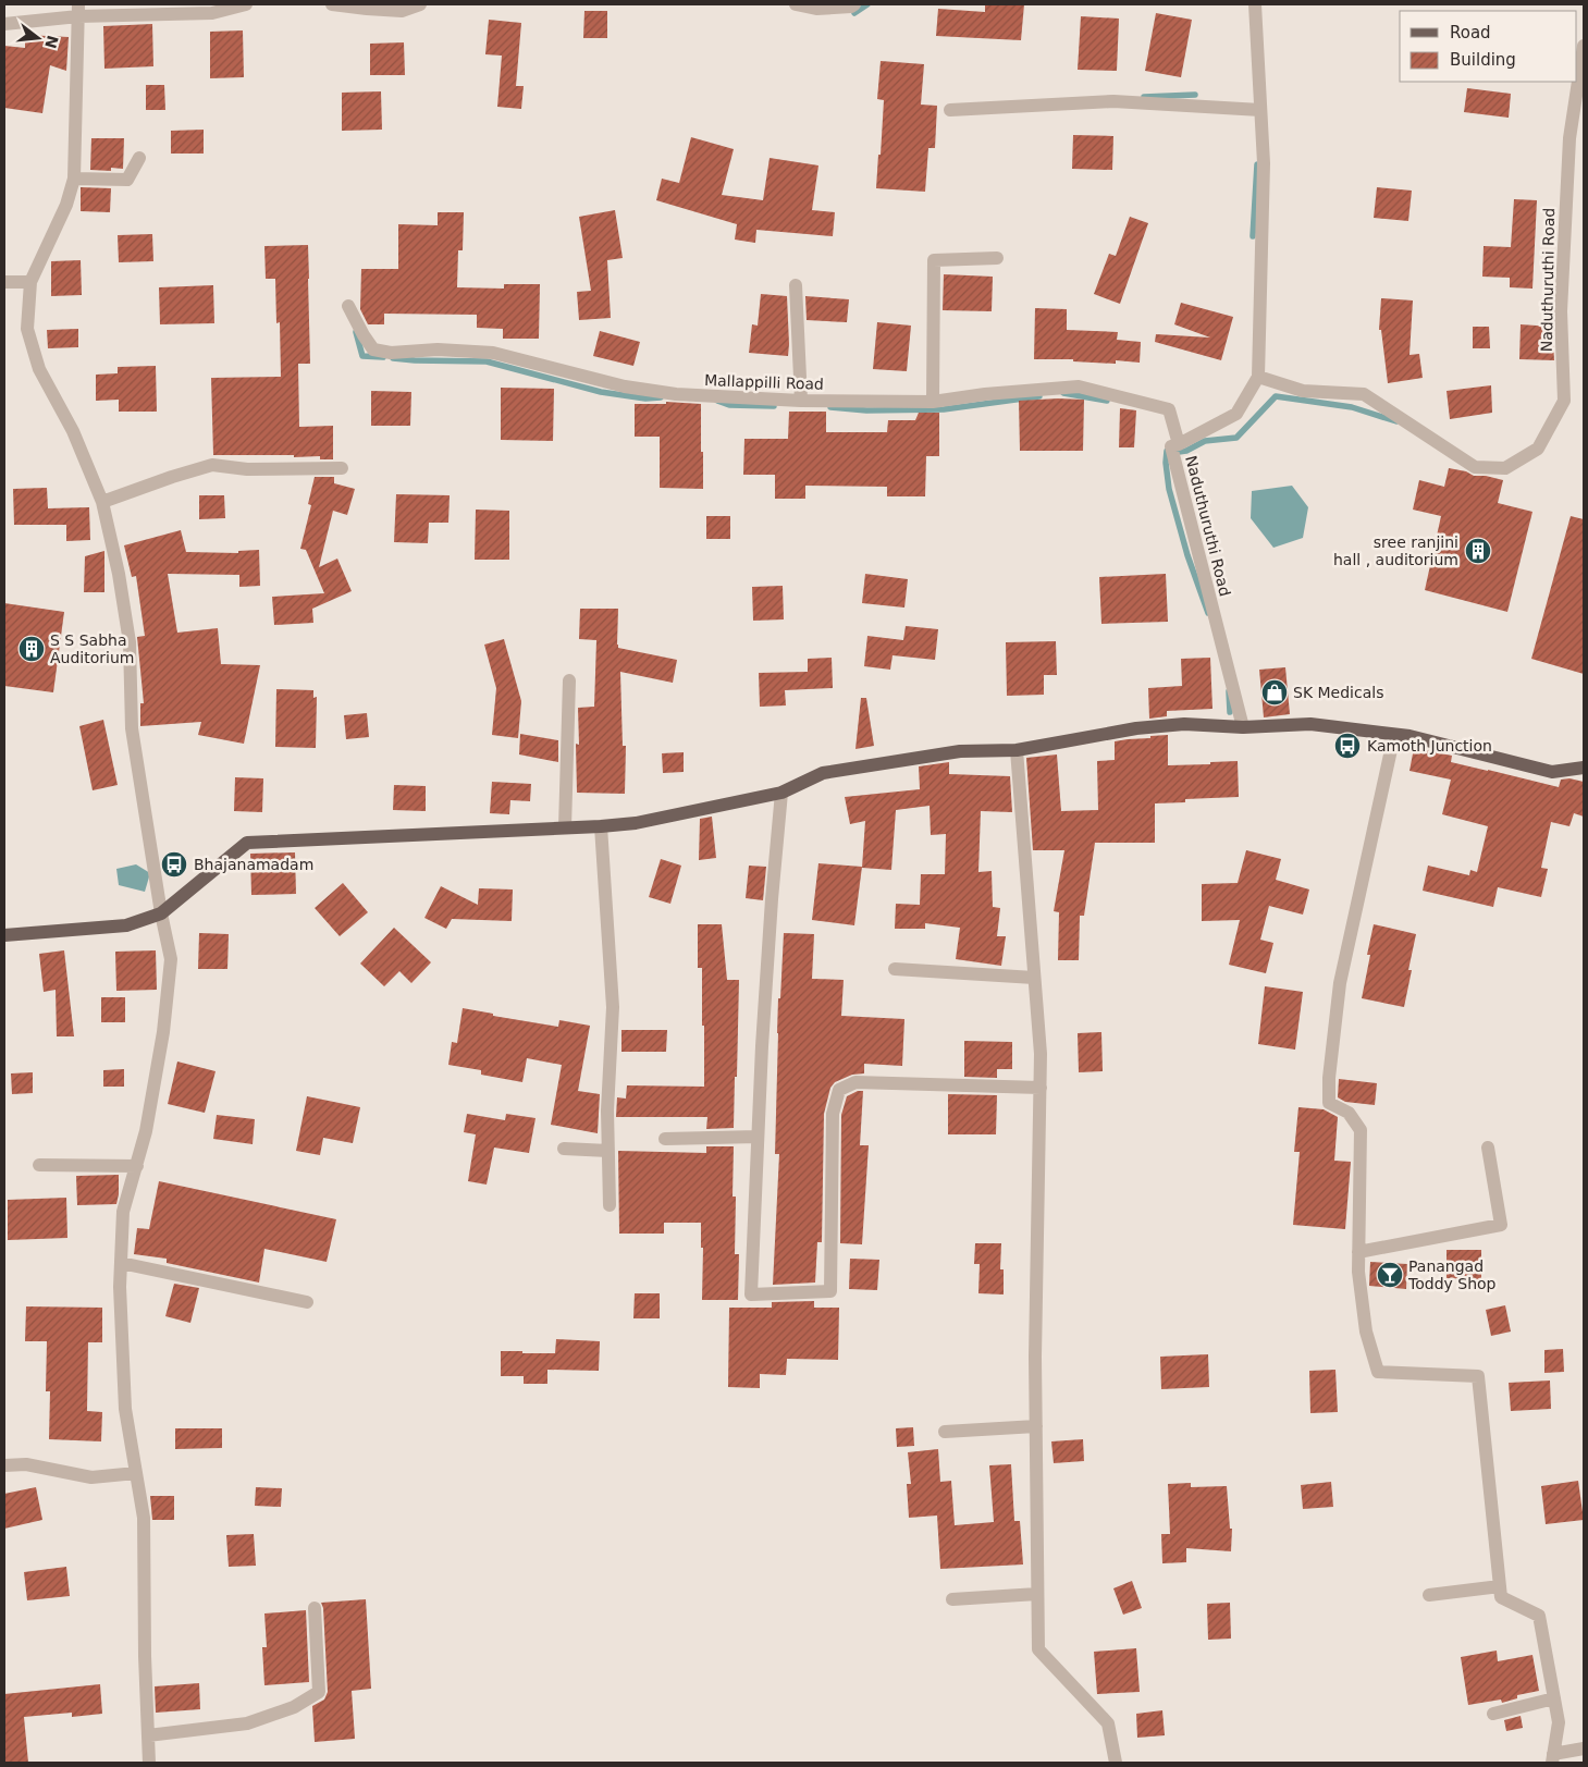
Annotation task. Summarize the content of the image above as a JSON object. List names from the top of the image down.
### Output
{
  "streets": {
    "street": ["Naduthuruthi Road", "Mallappilli Road"]
  },
  "crossings": [
    ["Naduthuruthi Road", "Mallappilli Road"]
  ],
  "places": {
    "building": ["sree ranjini hall , auditorium", "S S Sabha Auditorium"],
    "shop": ["SK Medicals"],
    "bus stop": ["Kamoth Junction", "Bhajanamadam"],
    "bar": ["Panangad Toddy Shop"]
  },
  "legend": ["Road", "Building"],
  "north": "right"
}
